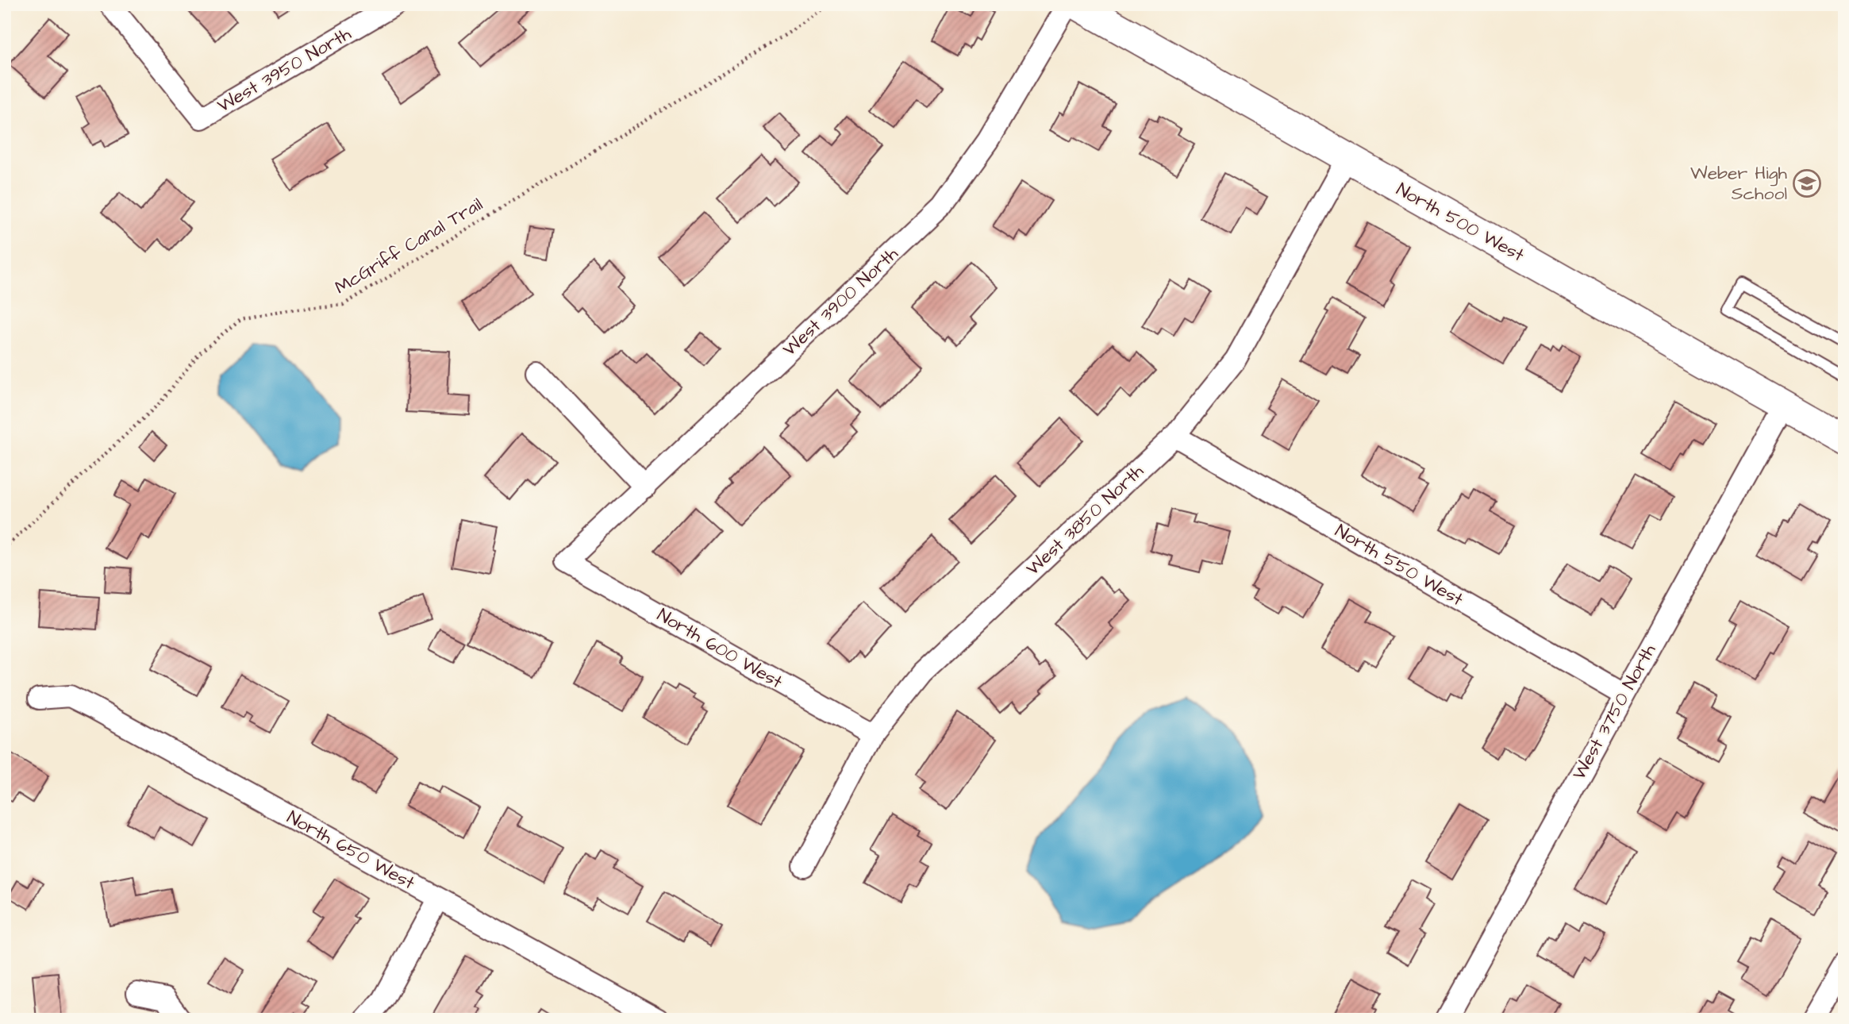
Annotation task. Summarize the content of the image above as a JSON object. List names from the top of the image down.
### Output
{
  "streets": {
    "street": [
      "West 3950 North",
      "North 500 West",
      "West 3900 North",
      "West 3850 North",
      "North 550 West",
      "North 600 West",
      "West 3750 North",
      "North 650 West"
    ],
    "path": ["McGriff Canal Trail"]
  },
  "crossings": [
    ["North 500 West", "West 3850 North"],
    ["North 500 West", "West 3750 North"],
    ["West 3900 North", "North 600 West"],
    ["West 3850 North", "North 550 West"],
    ["West 3850 North", "North 600 West"],
    ["North 550 West", "West 3750 North"]
  ],
  "places": {
    "school or university": ["Weber High School"]
  }
}
